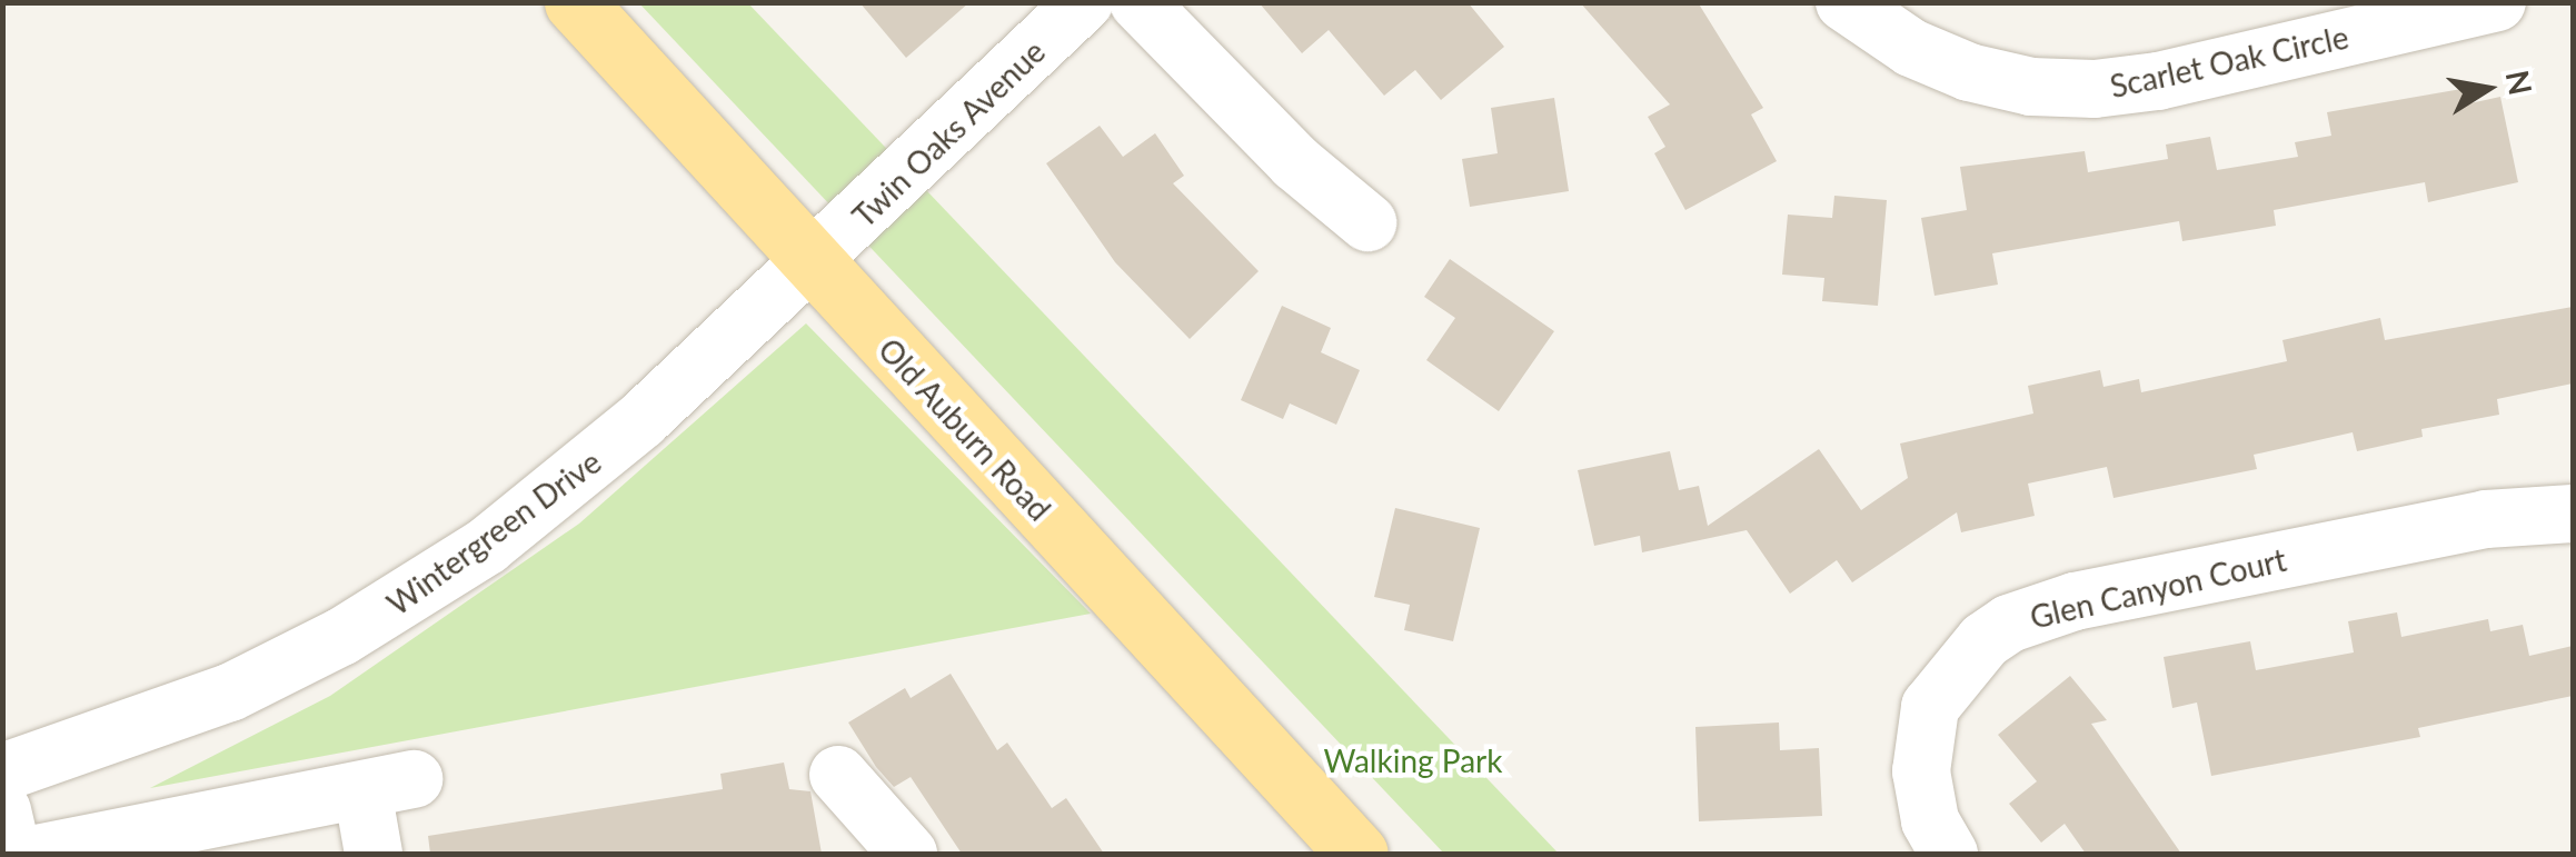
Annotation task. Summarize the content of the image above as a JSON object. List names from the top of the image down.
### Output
{
  "streets": {
    "main road": ["Old Auburn Road"],
    "street": [
      "Scarlet Oak Circle",
      "Twin Oaks Avenue",
      "Wintergreen Drive",
      "Glen Canyon Court"
    ]
  },
  "crossings": [
    ["Twin Oaks Avenue", "Old Auburn Road"],
    ["Twin Oaks Avenue", "Wintergreen Drive"],
    ["Old Auburn Road", "Wintergreen Drive"]
  ],
  "parks": ["Walking Park"],
  "north": "right"
}
